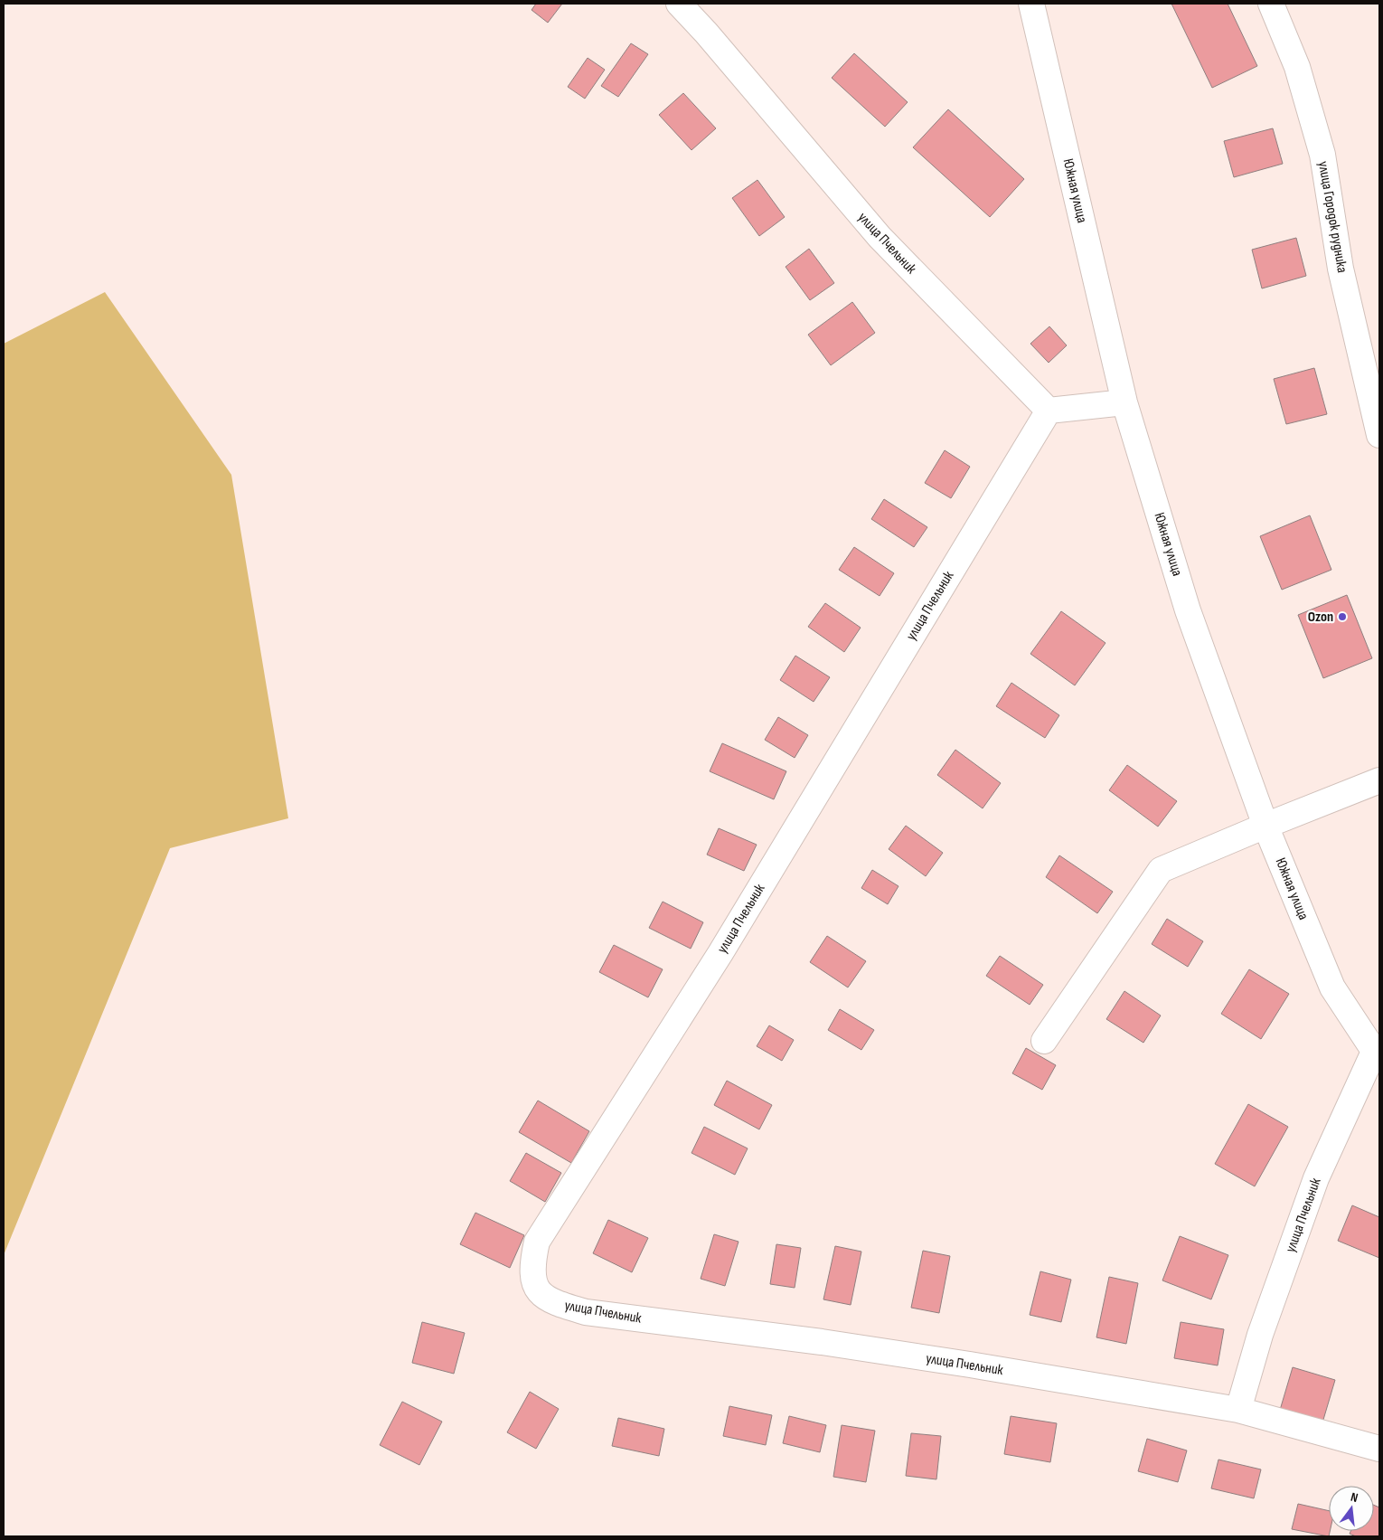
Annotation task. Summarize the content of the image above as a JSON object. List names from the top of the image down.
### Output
{
  "streets": {
    "street": ["Южная улица", "улица Городок рудника", "улица Пчельник"]
  },
  "crossings": [
    ["Южная улица", "улица Пчельник"]
  ],
  "places": ["Ozon"],
  "north": "top"
}
